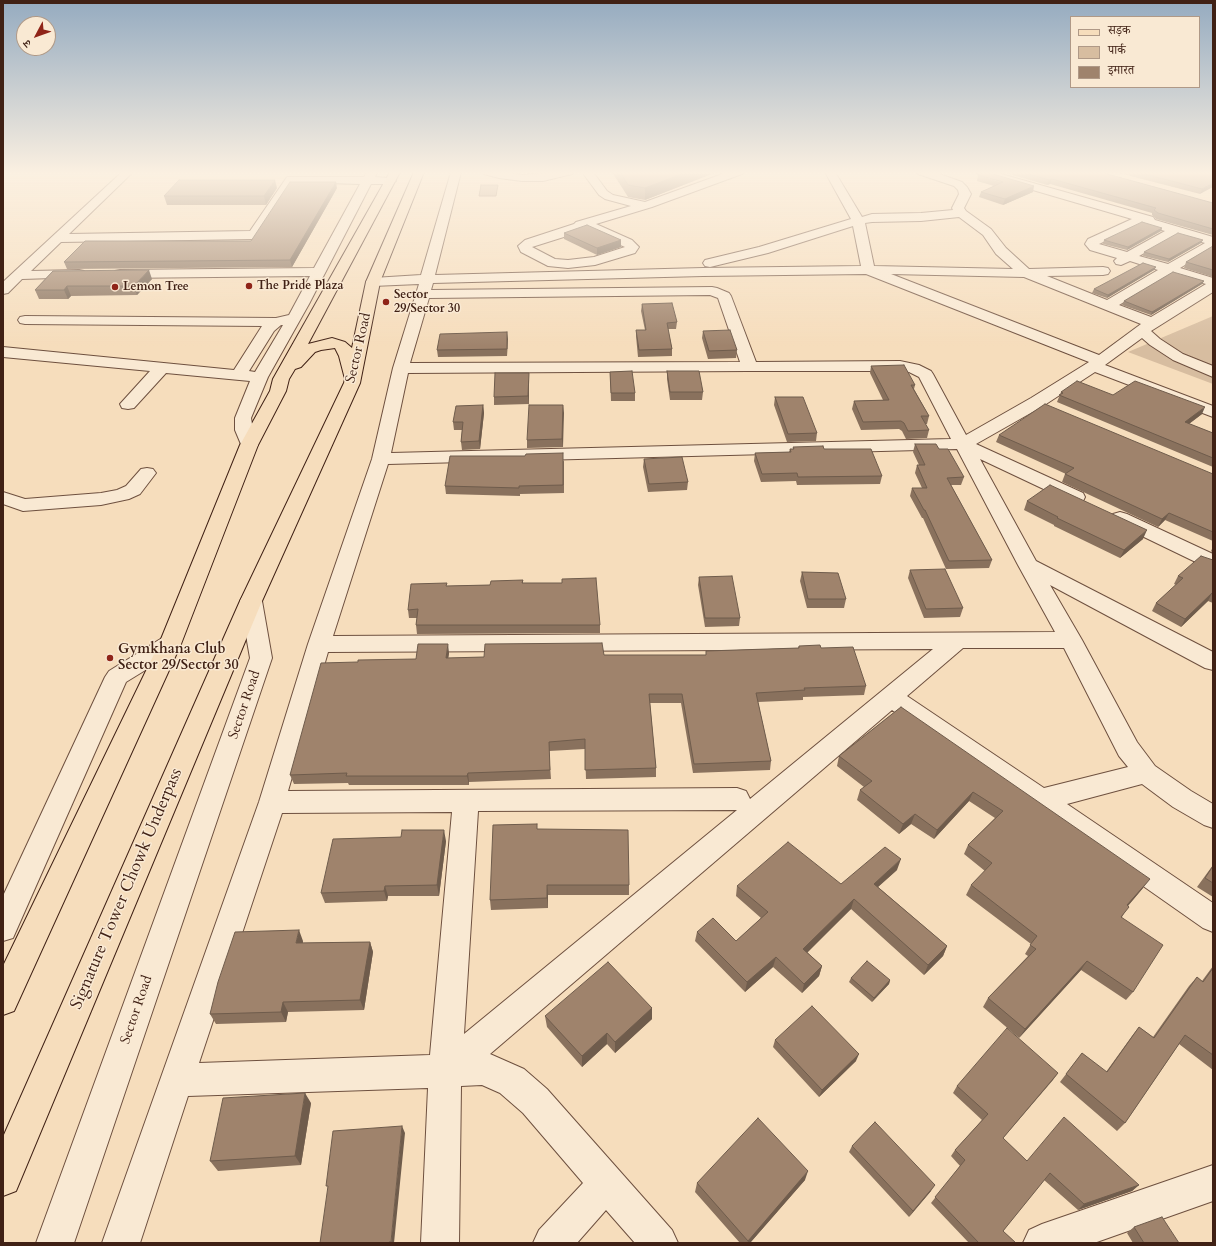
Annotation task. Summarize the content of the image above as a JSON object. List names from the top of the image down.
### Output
{
  "streets": {
    "main road": ["Sector Road", "Signature Tower Chowk Underpass"]
  },
  "crossings": [
    ["Sector Road", "Signature Tower Chowk Underpass"]
  ],
  "places": [
    "The Pride Plaza",
    "Lemon Tree",
    "Sector 29/Sector 30",
    "Gymkhana Club Sector 29/Sector 30"
  ],
  "legend": ["सड़क", "पार्क", "इमारत"],
  "north": "bottom left"
}
